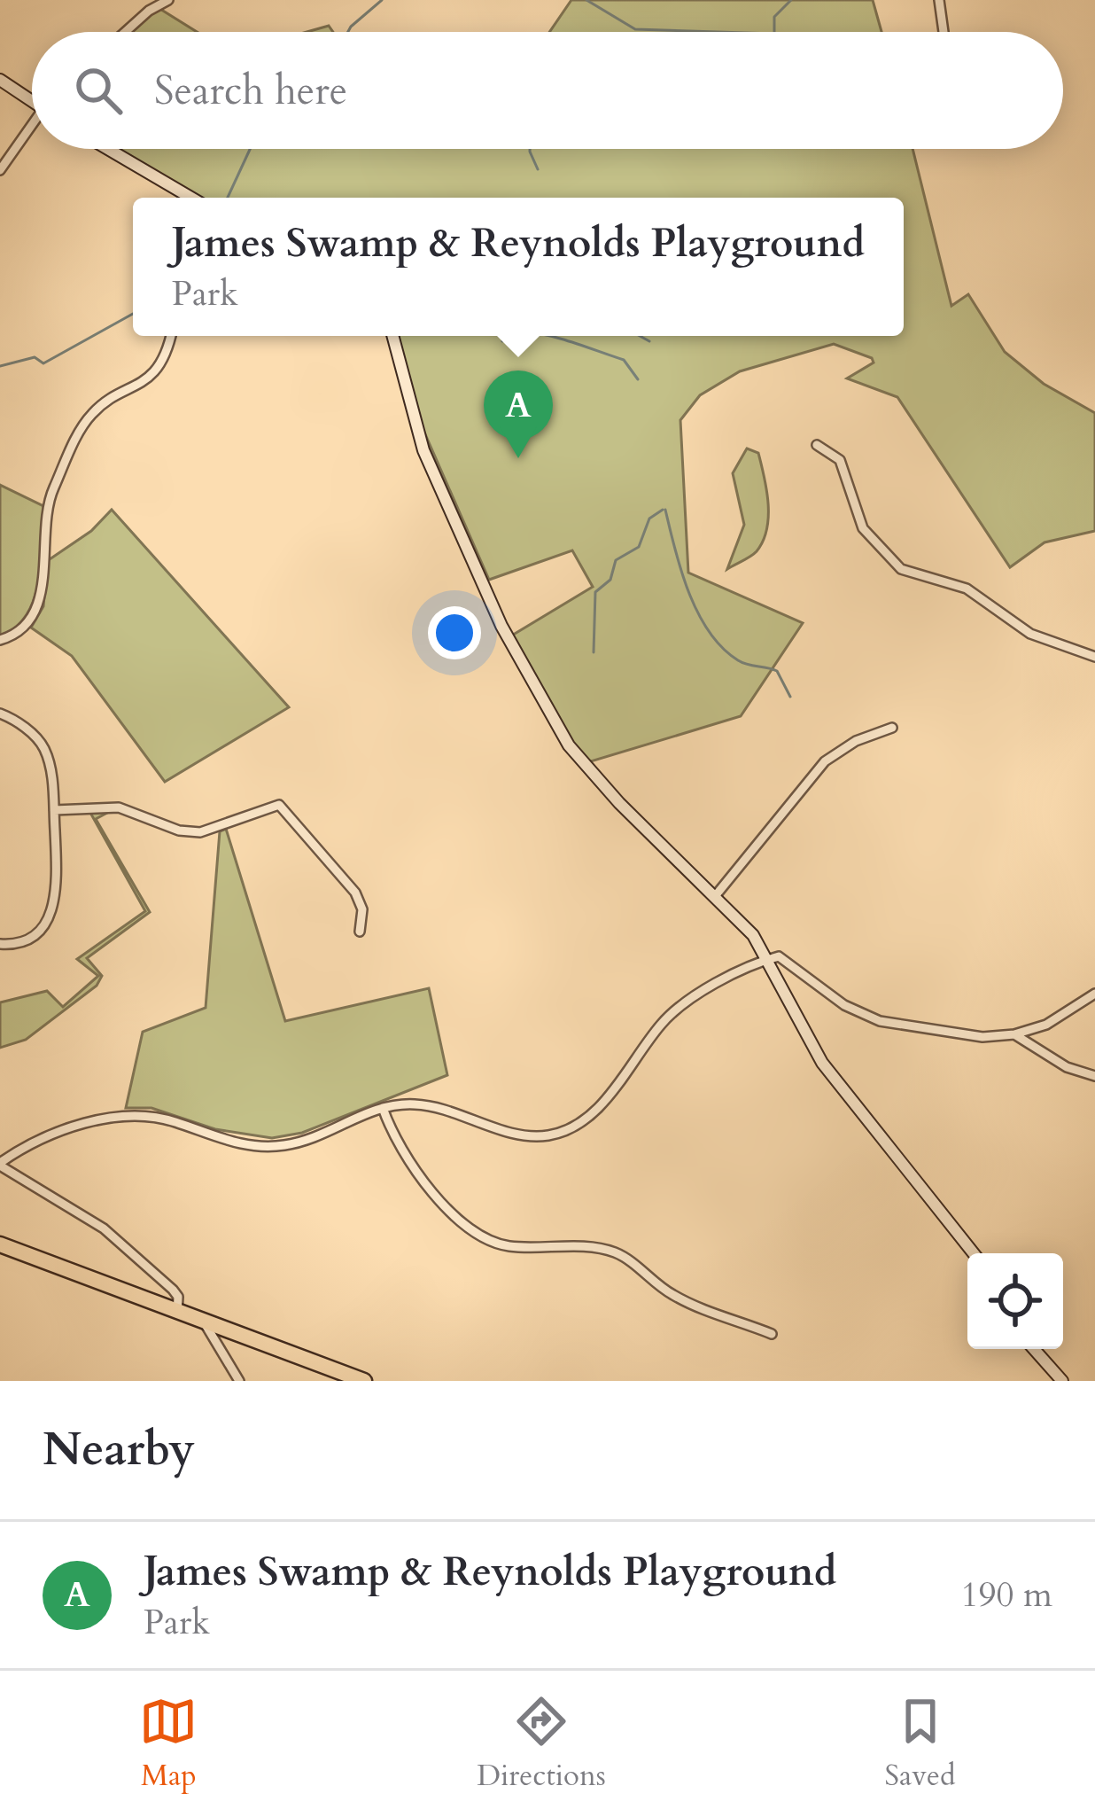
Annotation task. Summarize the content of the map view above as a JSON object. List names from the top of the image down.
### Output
{
  "page": {
    "search": "Search here",
    "popup": ["James Swamp & Reynolds Playground", "Park"],
    "pins": "A",
    "heading": "Nearby",
    "list": [
      {
        "mark": "A",
        "name": "James Swamp & Reynolds Playground",
        "note": "Park",
        "value": "190 m"
      }
    ],
    "nav": ["Map", "Directions", "Saved"]
  }
}
